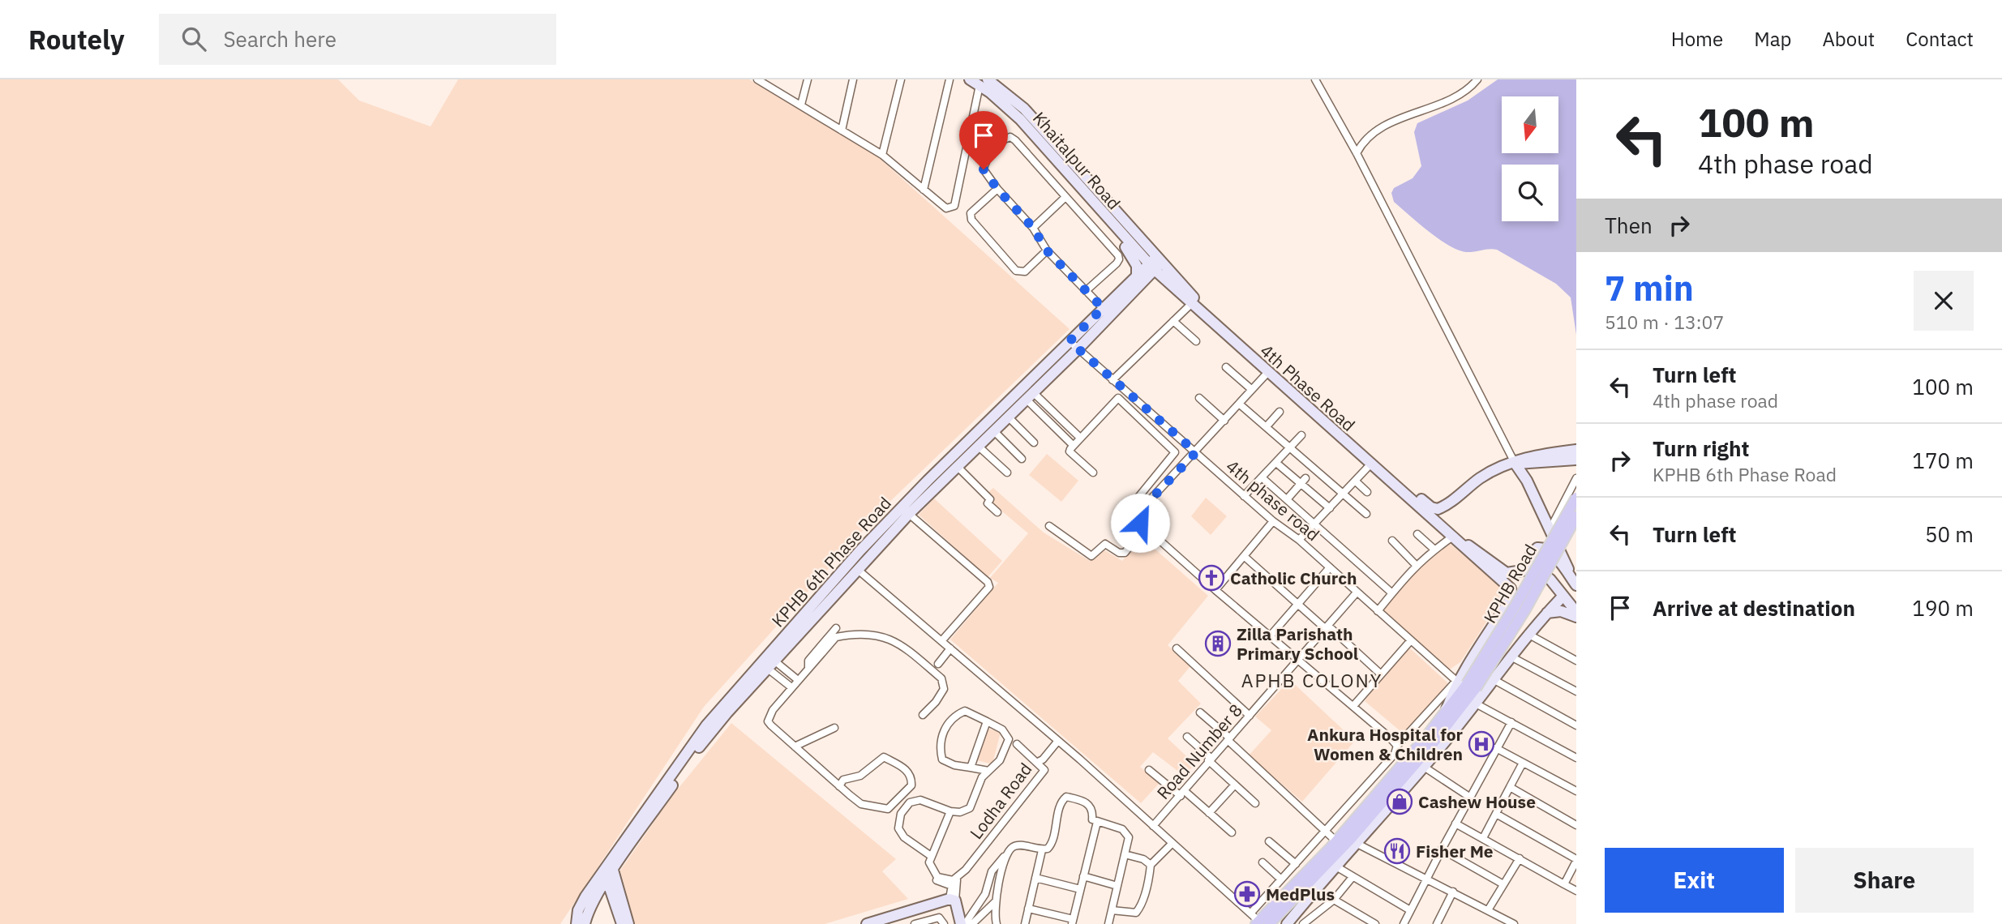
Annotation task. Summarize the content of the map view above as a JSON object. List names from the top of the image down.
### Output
{
  "streets": {
    "main road": ["KPHB Road"],
    "street": [
      "Khaitalpur Road",
      "4th Phase Road",
      "4th phase road",
      "KPHB 6th Phase Road",
      "Road Number 8",
      "Lodha Road"
    ]
  },
  "crossings": [
    ["Khaitalpur Road", "4th Phase Road"],
    ["Khaitalpur Road", "KPHB 6th Phase Road"],
    ["4th Phase Road", "KPHB 6th Phase Road"],
    ["4th phase road", "KPHB 6th Phase Road"],
    ["4th phase road", "KPHB Road"],
    ["4th phase road", "Road Number 8"]
  ],
  "districts": ["APHB COLONY"],
  "places": {
    "church": ["Catholic Church"],
    "building": ["Zilla Parishath Primary School"],
    "hospital": ["Ankura Hospital for Women & Children"],
    "shop": ["Cashew House"],
    "restaurant": ["Fisher Me"],
    "pharmacy": ["MedPlus"]
  },
  "north": "bottom",
  "page": {
    "header": "Routely",
    "search": "Search here",
    "nav": [
      "Home",
      "Map",
      "About",
      "Contact"
    ],
    "turn": ["100 m", "4th phase road"],
    "then": "Then",
    "heading": ["7 min", "510 m · 13:07"],
    "list": [
      {
        "name": "Turn left",
        "note": "4th phase road",
        "value": "100 m"
      },
      {
        "name": "Turn right",
        "note": "KPHB 6th Phase Road",
        "value": "170 m"
      },
      {
        "name": "Turn left",
        "value": "50 m"
      },
      {
        "name": "Arrive at destination",
        "value": "190 m"
      }
    ],
    "buttons": ["Exit", "Share"]
  }
}
